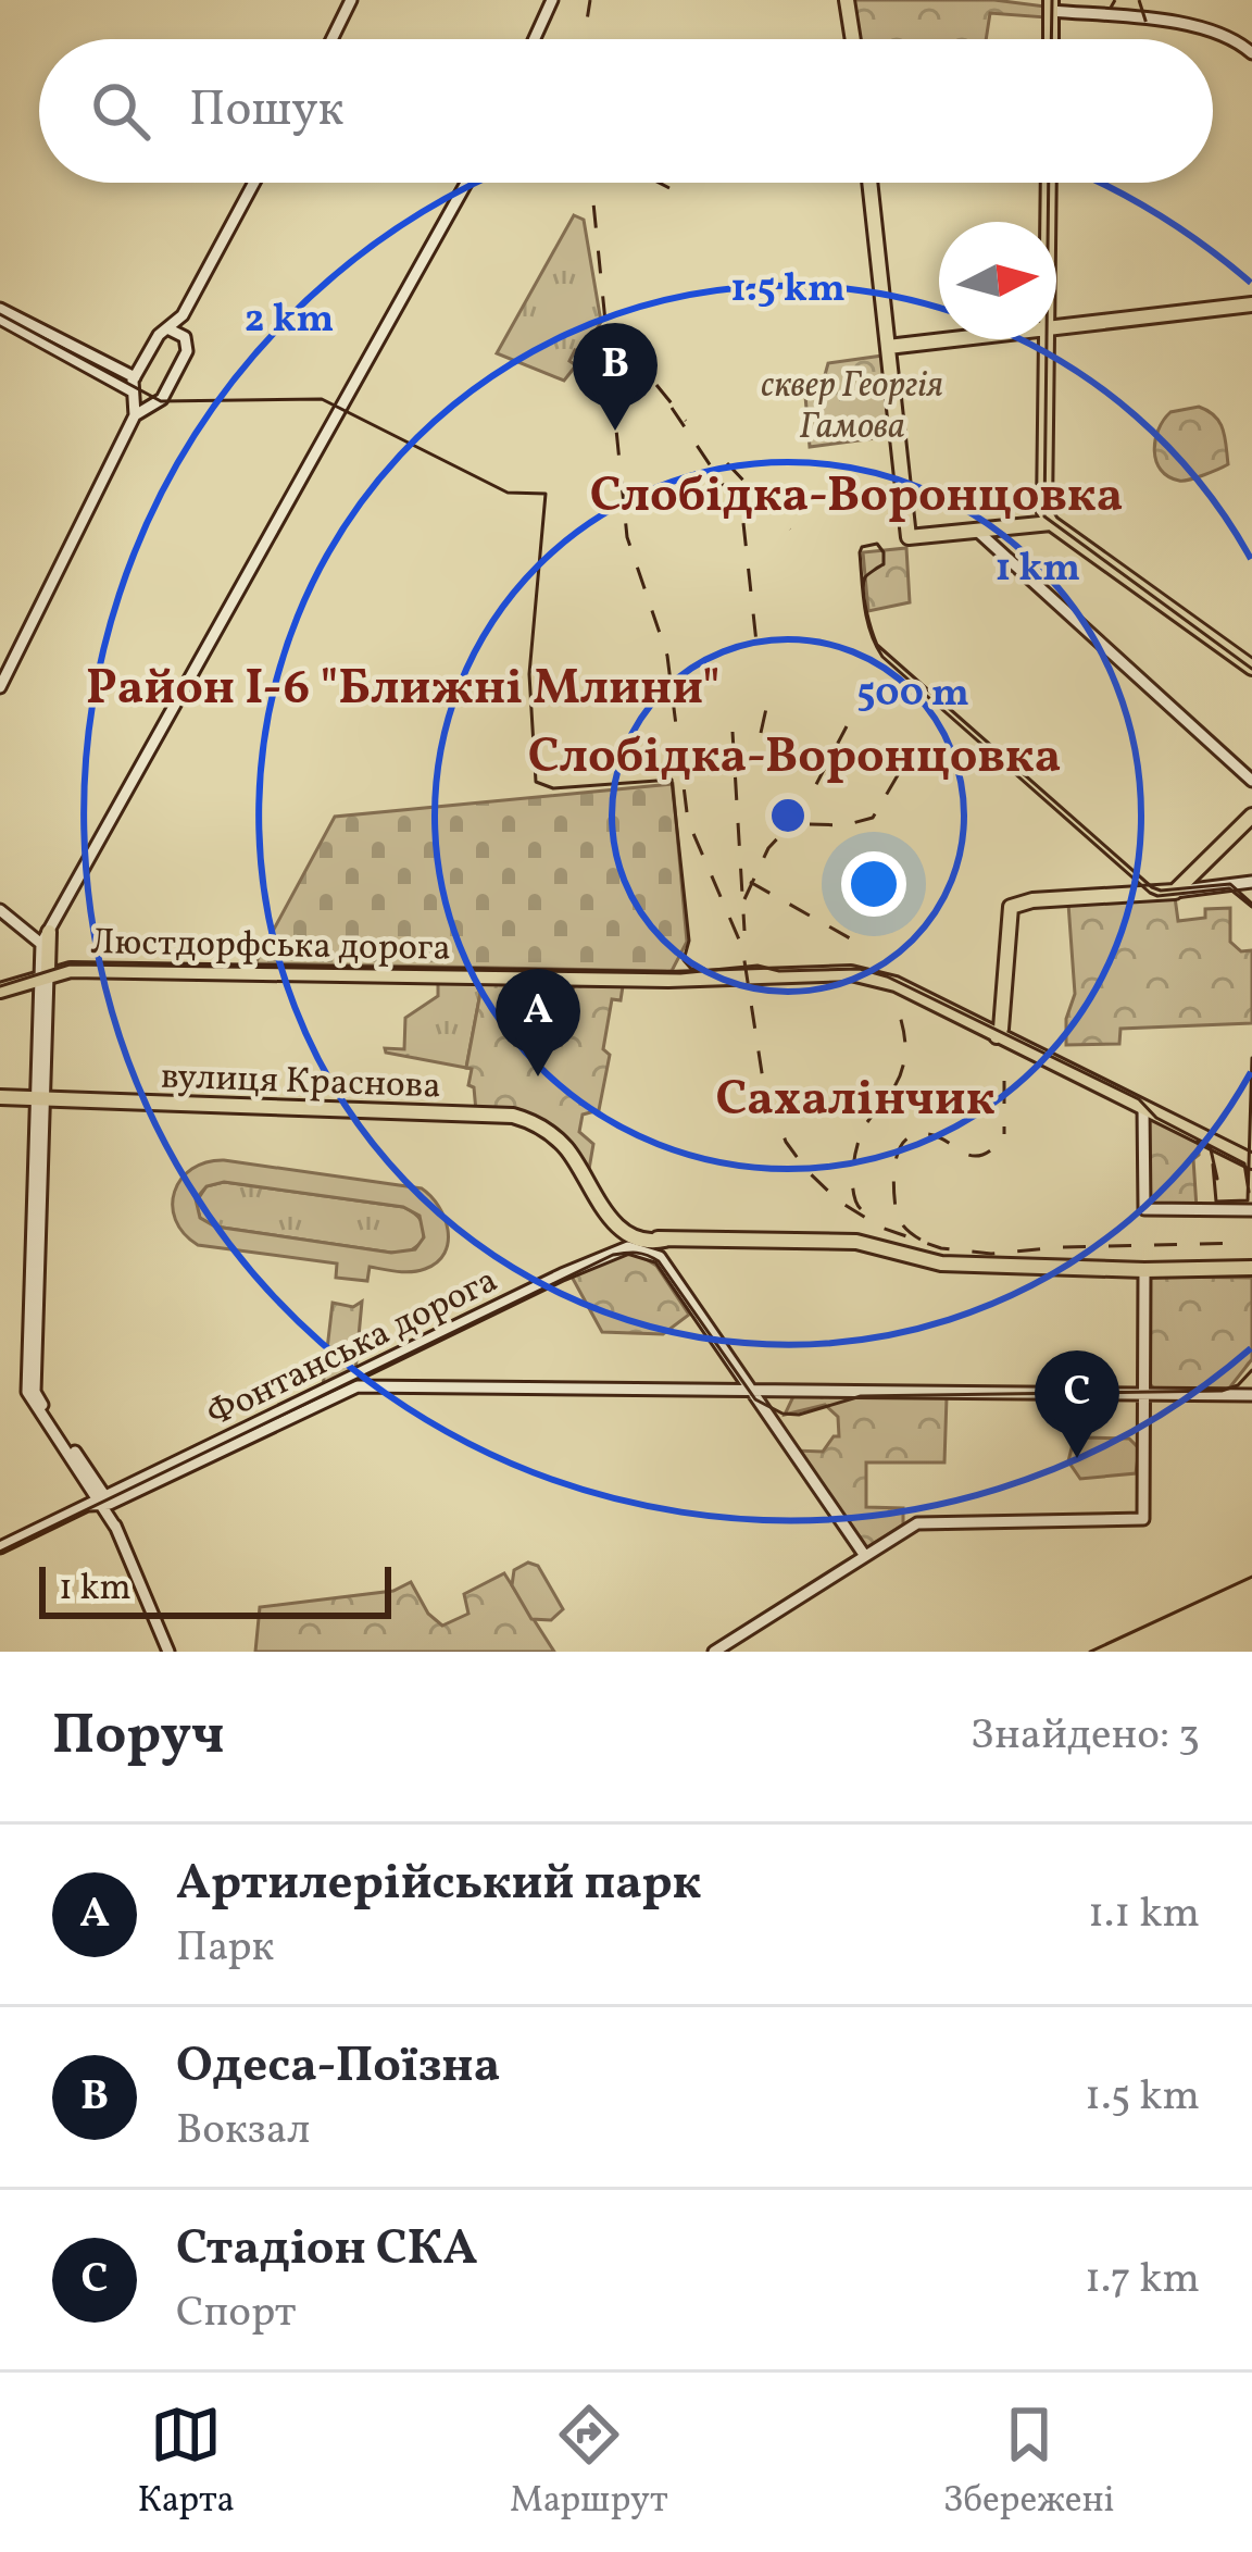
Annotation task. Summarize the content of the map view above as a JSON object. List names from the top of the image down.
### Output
{
  "streets": {
    "main road": ["Люстдорфська дорога", "вулиця Краснова", "Фонтанська дорога"]
  },
  "crossings": [
    ["вулиця Краснова", "Фонтанська дорога"]
  ],
  "districts": [
    "Слобідка-Воронцовка",
    "Район І-6 \"Ближні Млини\"",
    "Слобідка-Воронцовка",
    "Сахалінчик"
  ],
  "parks": ["сквер Георгія Гамова"],
  "scale_bar": "1 km",
  "north": "right",
  "page": {
    "search": "Пошук",
    "pins": ["B", "A", "C"],
    "scale": "1 km",
    "heading": ["Поруч", "Знайдено: 3"],
    "list": [
      {
        "mark": "A",
        "name": "Артилерійський парк",
        "note": "Парк",
        "value": "1.1 km"
      },
      {
        "mark": "B",
        "name": "Одеса-Поїзна",
        "note": "Вокзал",
        "value": "1.5 km"
      },
      {
        "mark": "C",
        "name": "Стадіон СКА",
        "note": "Спорт",
        "value": "1.7 km"
      }
    ],
    "nav": ["Карта", "Маршрут", "Збережені"]
  },
  "rings": [
    "1.5 km",
    "2 km",
    "1 km",
    "500 m"
  ]
}
